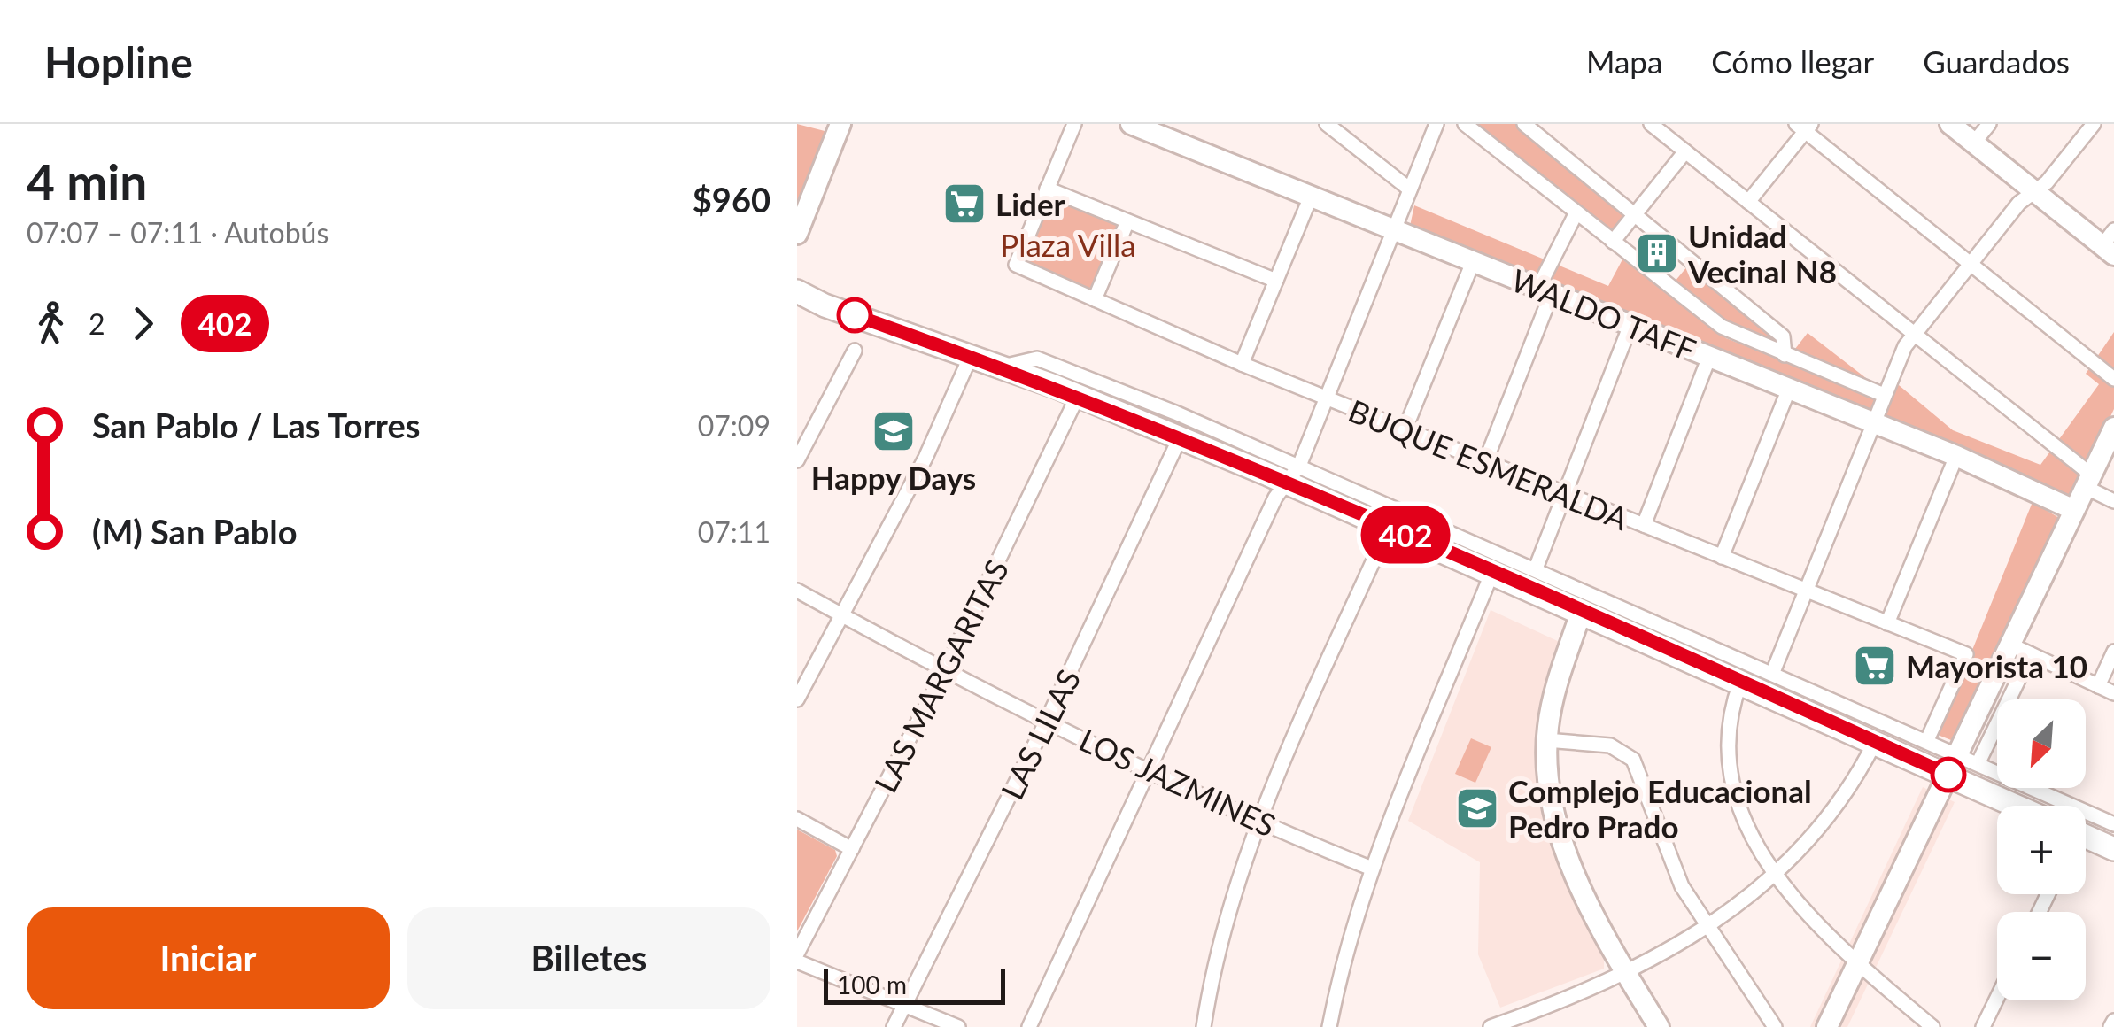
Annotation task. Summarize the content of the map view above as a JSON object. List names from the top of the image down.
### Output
{
  "streets": {
    "street": [
      "WALDO TAFF",
      "BUQUE ESMERALDA",
      "LAS MARGARITAS",
      "LAS LILAS",
      "LOS JAZMINES"
    ]
  },
  "crossings": [
    ["LAS MARGARITAS", "LOS JAZMINES"],
    ["LAS LILAS", "LOS JAZMINES"]
  ],
  "parks": ["Plaza Villa"],
  "places": {
    "supermarket": ["Lider", "Mayorista 10"],
    "building": ["Unidad Vecinal N8"],
    "school or university": ["Happy Days", "Complejo Educacional Pedro Prado"]
  },
  "lines": ["bus line 402"],
  "scale_bar": "100 m",
  "north": "bottom left",
  "page": {
    "header": "Hopline",
    "nav": ["Mapa", "Cómo llegar", "Guardados"],
    "heading": ["4 min", "07:07 – 07:11 · Autobús", "$960"],
    "on_map": "402",
    "legs": ["2", "402"],
    "list": [
      {
        "name": "San Pablo / Las Torres",
        "value": "07:09"
      },
      {
        "name": "(M) San Pablo",
        "value": "07:11"
      }
    ],
    "map_buttons": ["+", "−"],
    "buttons": ["Iniciar", "Billetes"],
    "scale": "100 m"
  }
}
